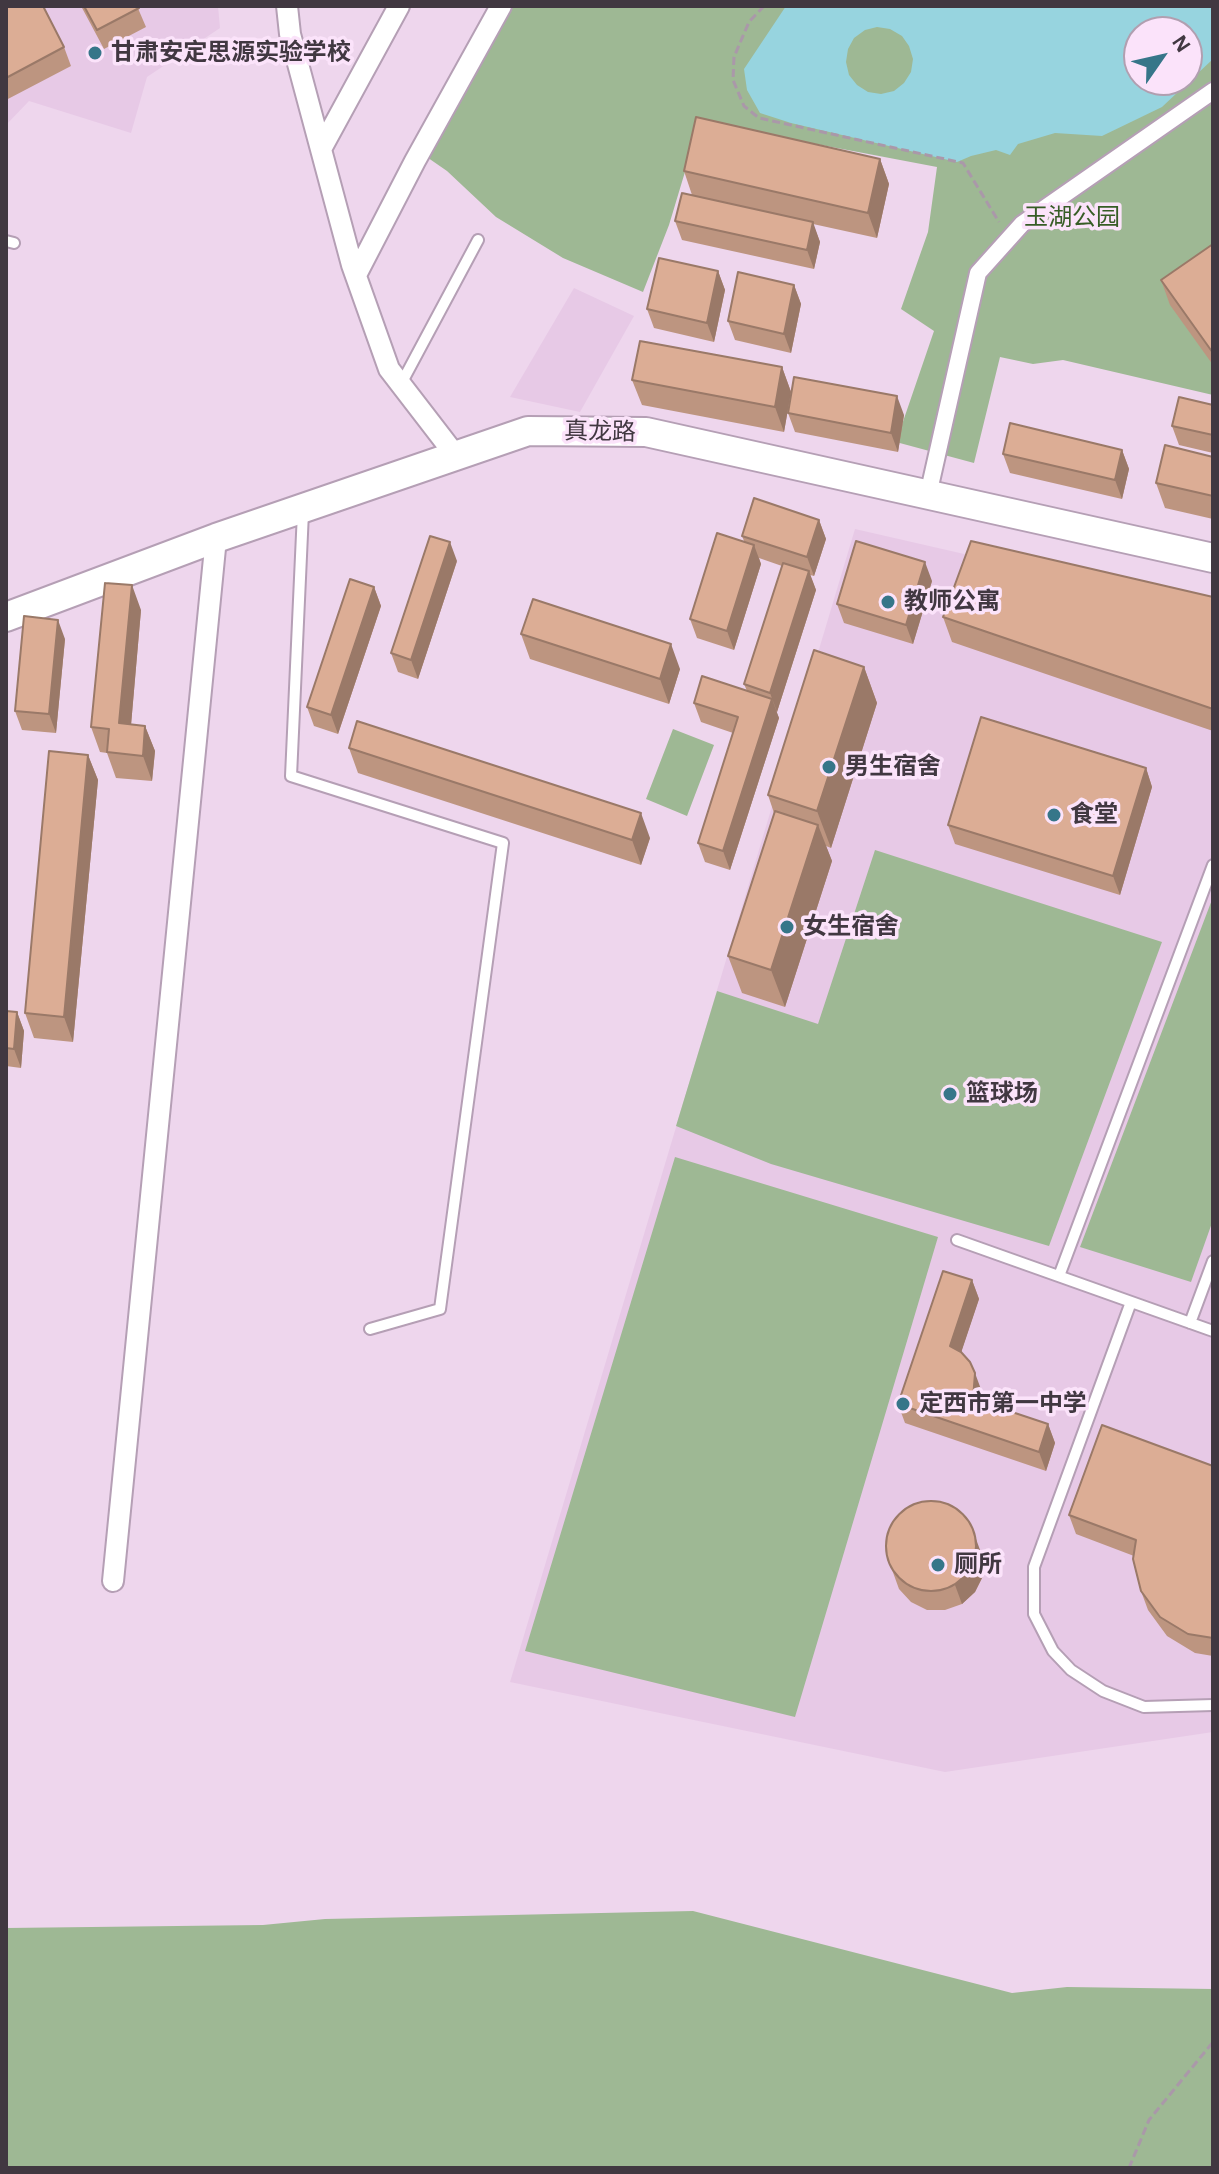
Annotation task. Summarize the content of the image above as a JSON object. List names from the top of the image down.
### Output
{
  "streets": {
    "main road": ["真龙路"]
  },
  "parks": ["玉湖公园"],
  "places": [
    "甘肃安定思源实验学校",
    "教师公寓",
    "男生宿舍",
    "食堂",
    "女生宿舍",
    "篮球场",
    "定西市第一中学",
    "厕所"
  ],
  "north": "top right"
}
